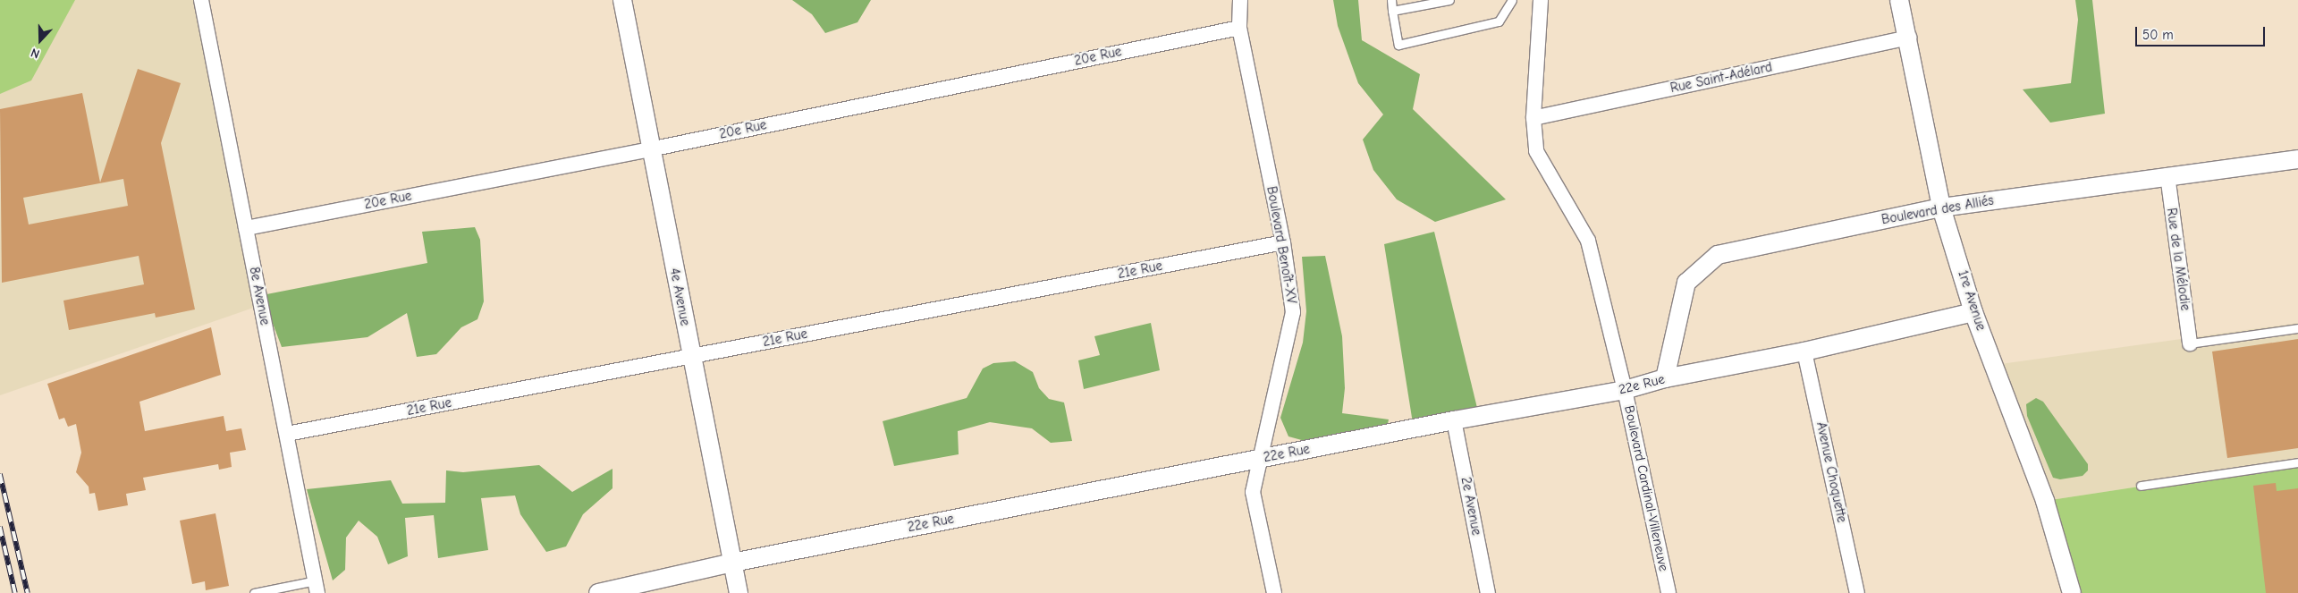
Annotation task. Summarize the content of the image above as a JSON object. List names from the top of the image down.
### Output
{
  "streets": {
    "street": [
      "20e Rue",
      "Rue Saint-Adélard",
      "Boulevard des Alliés",
      "Boulevard Benoît-XV",
      "Rue de la Mélodie",
      "21e Rue",
      "8e Avenue",
      "4e Avenue",
      "1re Avenue",
      "22e Rue",
      "Avenue Choquette",
      "Boulevard Cardinal-Villeneuve",
      "2e Avenue"
    ]
  },
  "crossings": [
    ["20e Rue", "Boulevard Benoît-XV"],
    ["20e Rue", "8e Avenue"],
    ["20e Rue", "4e Avenue"],
    ["Rue Saint-Adélard", "1re Avenue"],
    ["Rue Saint-Adélard", "Boulevard Cardinal-Villeneuve"],
    ["Boulevard des Alliés", "Rue de la Mélodie"],
    ["Boulevard des Alliés", "1re Avenue"],
    ["Boulevard des Alliés", "22e Rue"],
    ["Boulevard Benoît-XV", "21e Rue"],
    ["Boulevard Benoît-XV", "22e Rue"],
    ["21e Rue", "8e Avenue"],
    ["21e Rue", "4e Avenue"],
    ["4e Avenue", "22e Rue"],
    ["1re Avenue", "22e Rue"],
    ["22e Rue", "Avenue Choquette"],
    ["22e Rue", "Boulevard Cardinal-Villeneuve"],
    ["22e Rue", "2e Avenue"]
  ],
  "scale_bar": "50 m",
  "north": "bottom"
}
